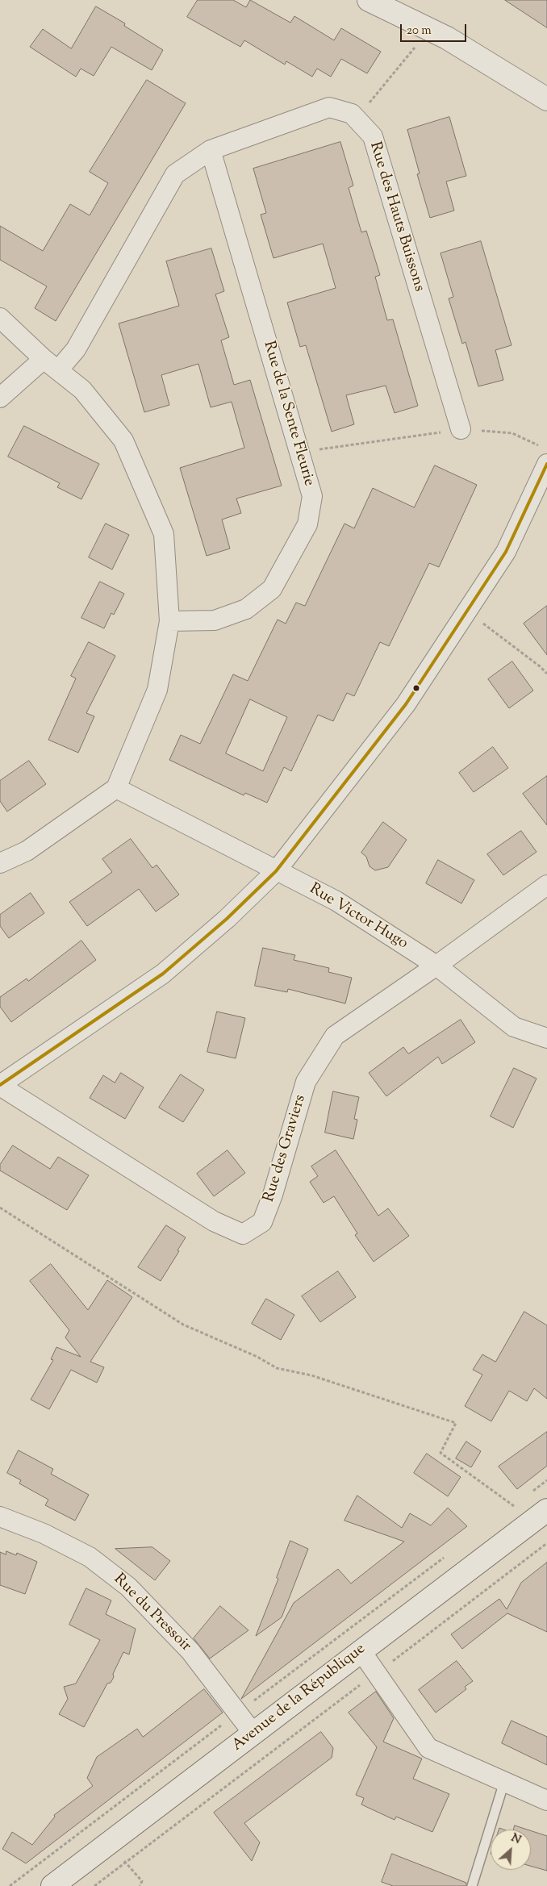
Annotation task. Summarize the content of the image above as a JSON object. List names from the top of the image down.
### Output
{
  "streets": {
    "main road": ["Avenue de la République"],
    "street": [
      "Rue des Hauts Buissons",
      "Rue de la Sente Fleurie",
      "Rue Victor Hugo",
      "Rue des Graviers",
      "Rue du Pressoir"
    ]
  },
  "crossings": [
    ["Rue Victor Hugo", "Rue des Graviers"],
    ["Rue du Pressoir", "Avenue de la République"]
  ],
  "scale_bar": "20 m",
  "north": "top right"
}
